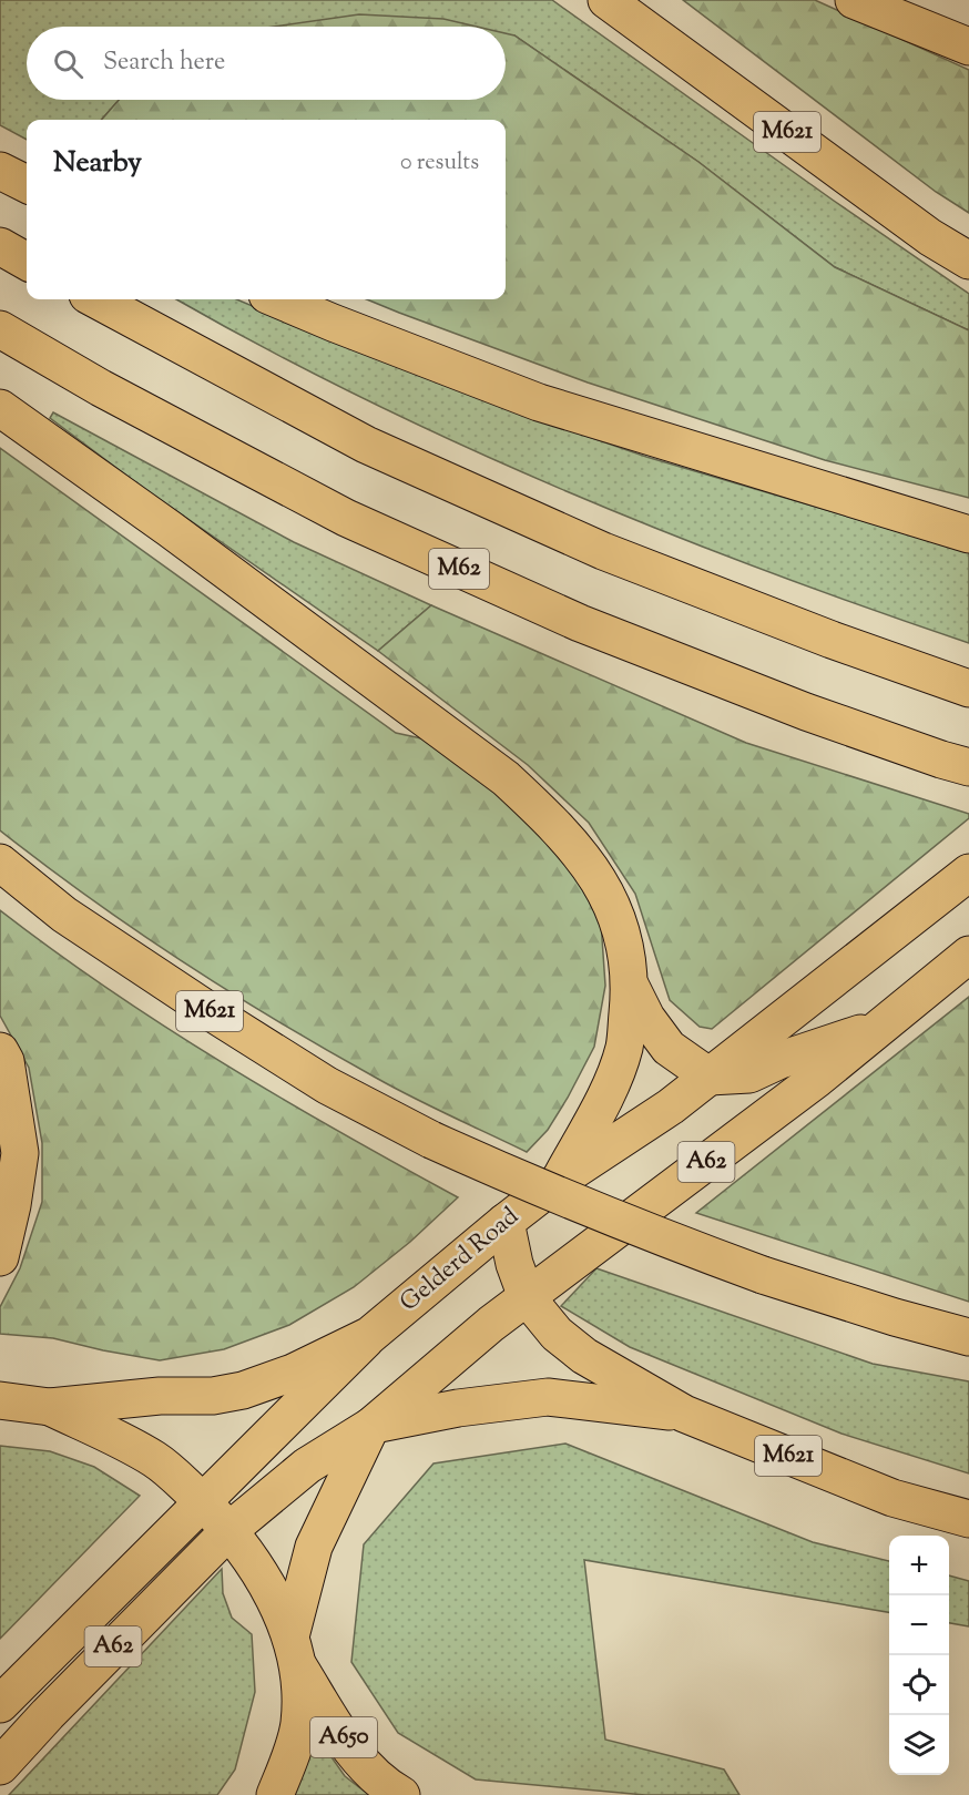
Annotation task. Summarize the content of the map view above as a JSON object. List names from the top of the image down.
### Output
{
  "streets": {
    "main road": [
      "M621",
      "M62",
      "A62",
      "Gelderd Road",
      "A650"
    ]
  },
  "page": {
    "search": "Search here",
    "heading": ["Nearby", "0 results"],
    "map_buttons": ["+", "−"]
  }
}
